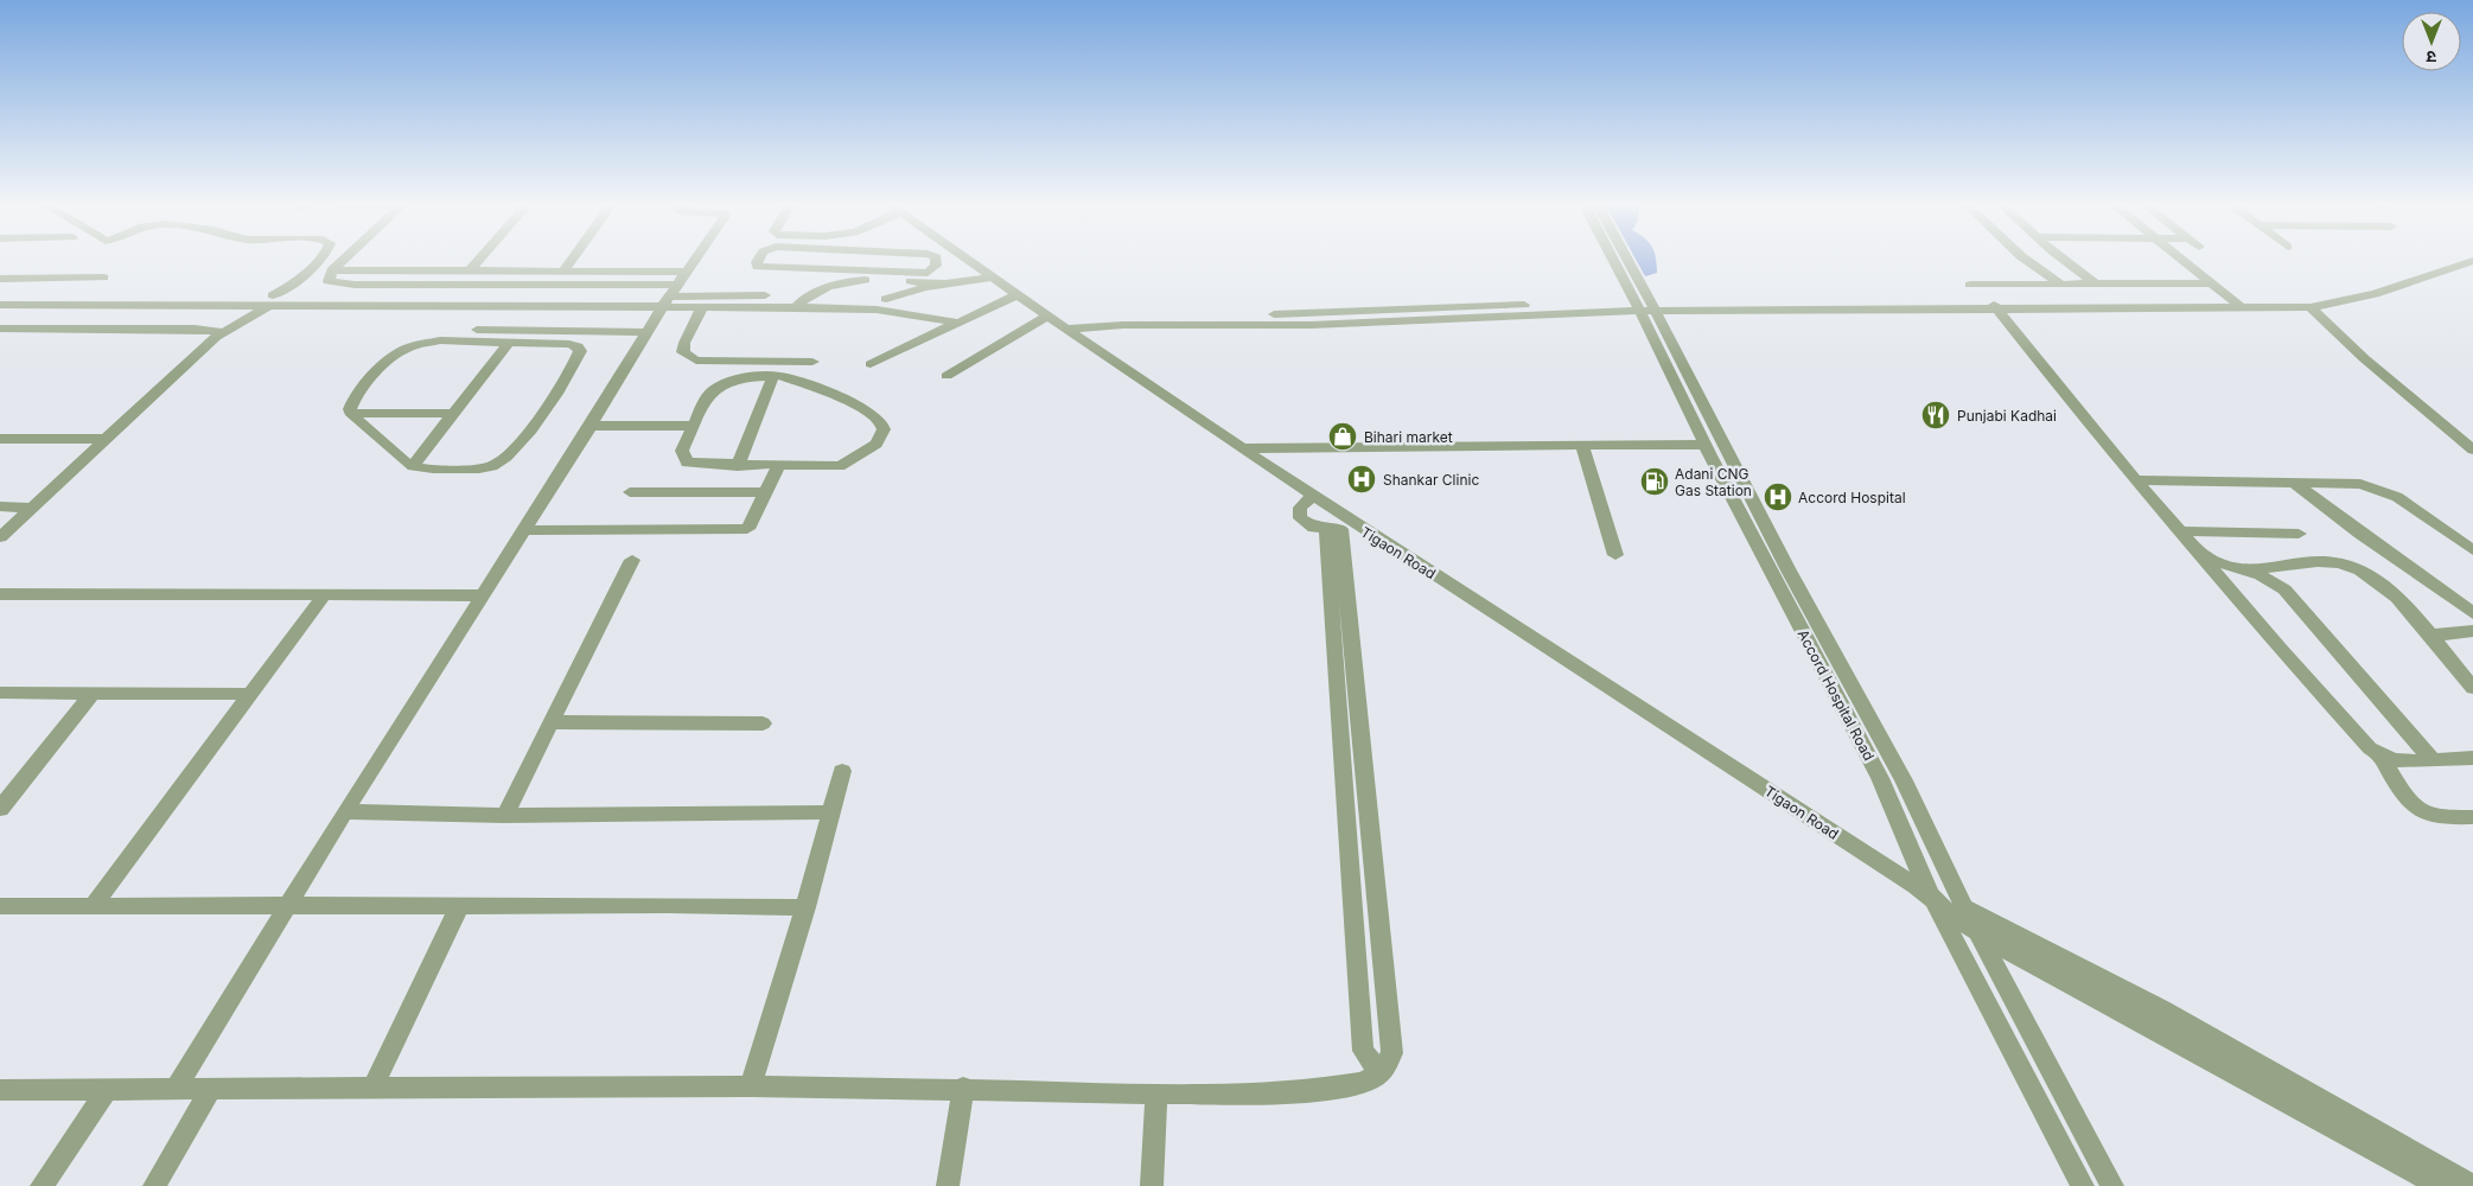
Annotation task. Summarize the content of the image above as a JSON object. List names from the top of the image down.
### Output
{
  "streets": {
    "street": ["Tigaon Road", "Accord Hospital Road"]
  },
  "crossings": [
    ["Tigaon Road", "Accord Hospital Road"]
  ],
  "places": {
    "restaurant": ["Punjabi Kadhai"],
    "shop": ["Bihari market"],
    "hospital": ["Shankar Clinic", "Accord Hospital"],
    "fuel station": ["Adani CNG Gas Station"]
  },
  "north": "bottom"
}
